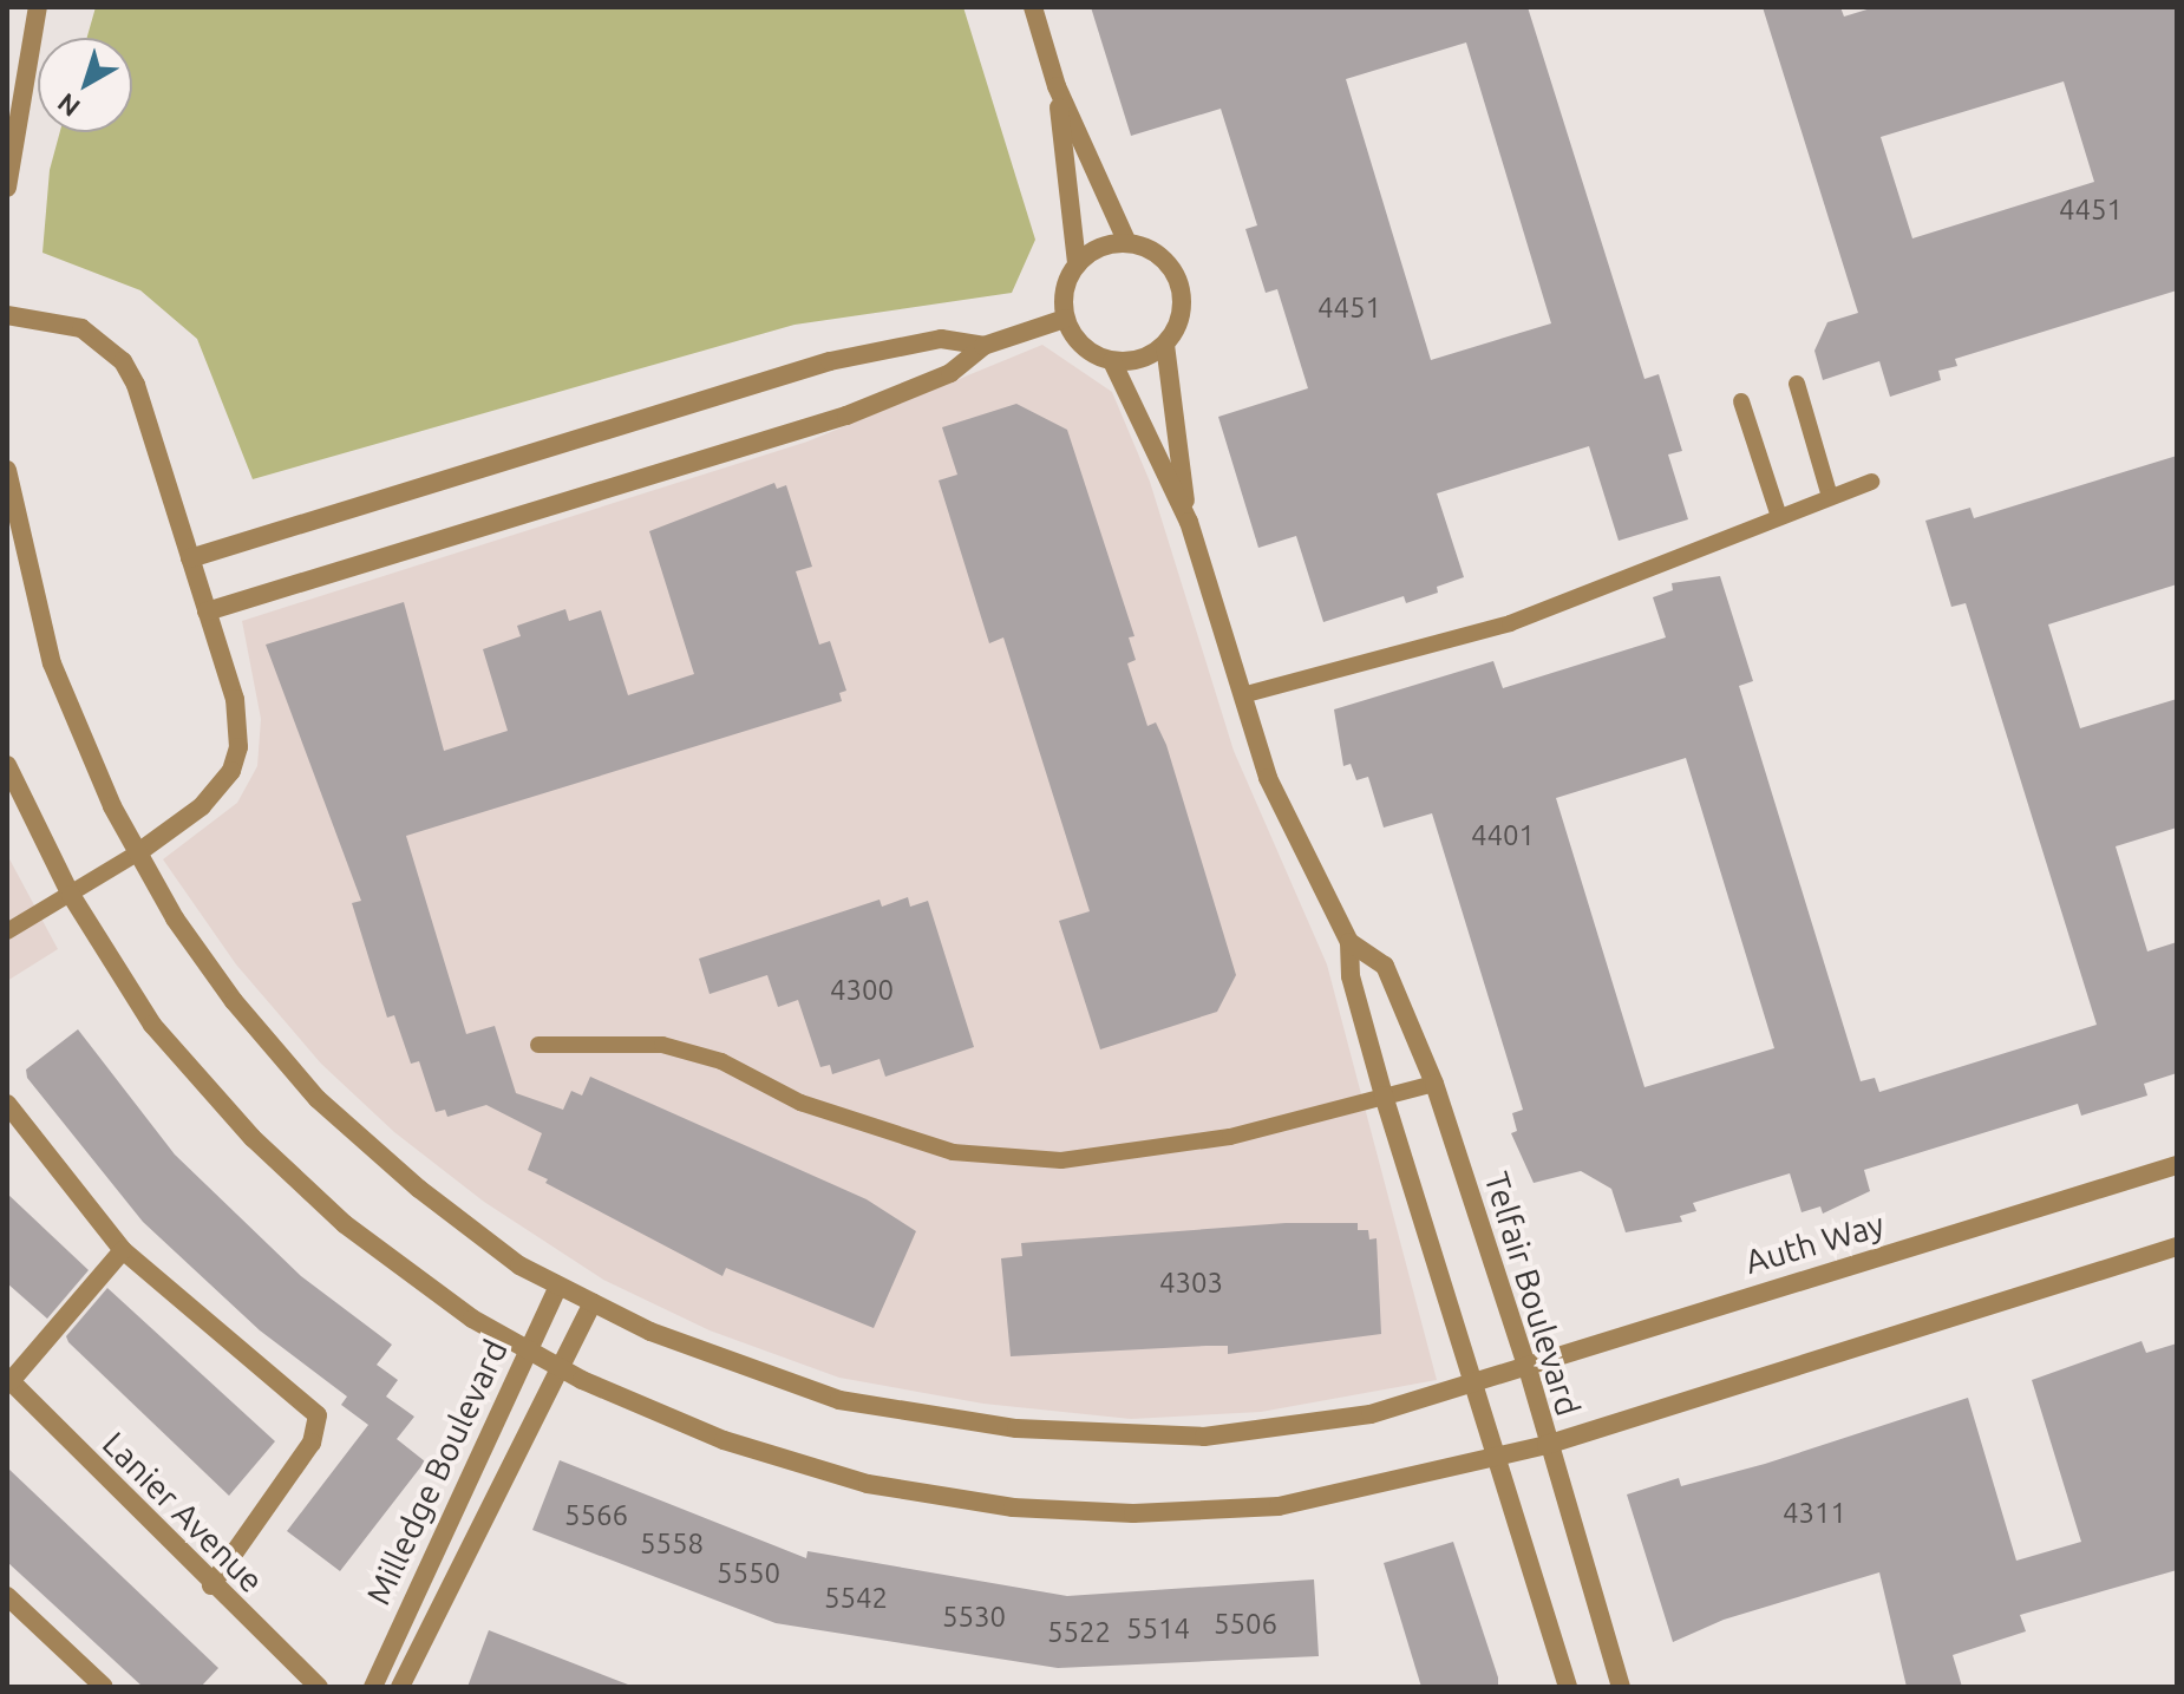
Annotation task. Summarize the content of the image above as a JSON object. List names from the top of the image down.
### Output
{
  "streets": {
    "street": [
      "Auth Way",
      "Telfair Boulevard",
      "Milledge Boulevard",
      "Lanier Avenue"
    ]
  },
  "crossings": [
    ["Auth Way", "Telfair Boulevard"],
    ["Auth Way", "Milledge Boulevard"]
  ],
  "house_numbers": [
    "4451",
    "4451",
    "4401",
    "4300",
    "4303",
    "4311",
    "5566",
    "5558",
    "5550",
    "5542",
    "5530",
    "5506",
    "5514",
    "5522"
  ],
  "north": "bottom left"
}
